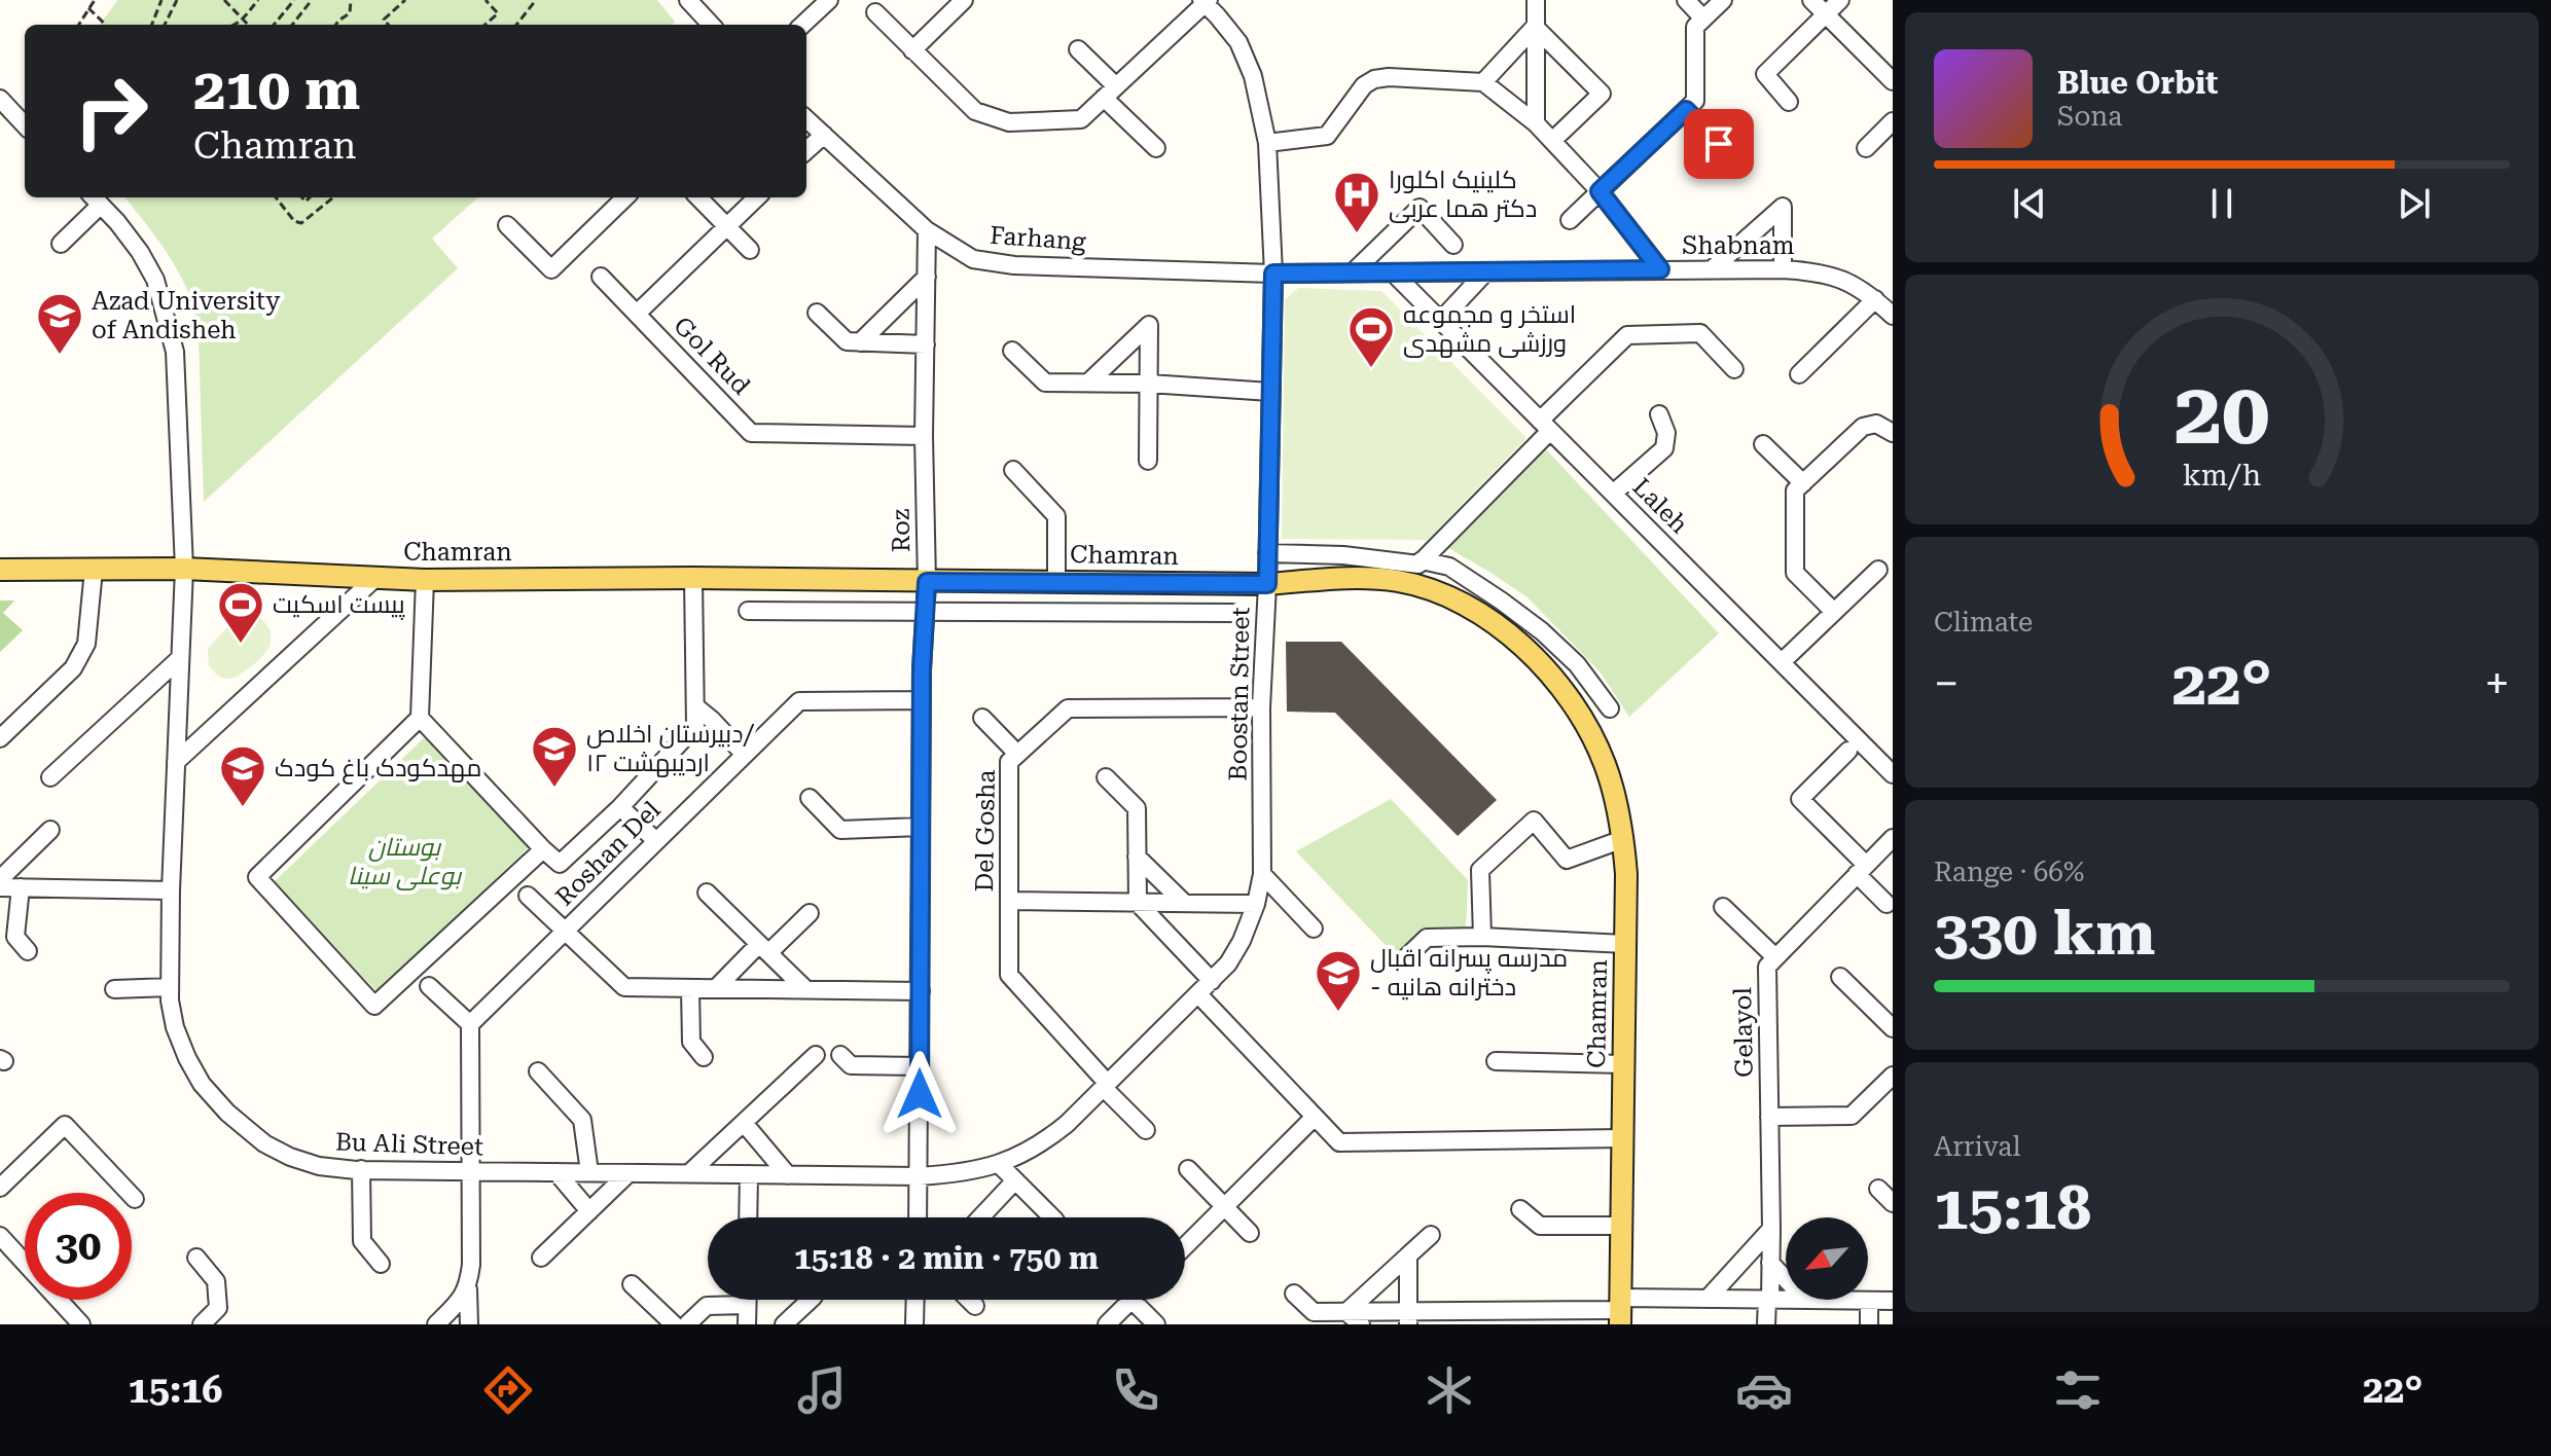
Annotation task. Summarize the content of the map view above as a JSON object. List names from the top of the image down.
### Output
{
  "streets": {
    "main road": ["Chamran"],
    "street": [
      "Farhang",
      "Shabnam",
      "Gol Rud",
      "Laleh",
      "Roz",
      "Boostan Street",
      "Del Gosha",
      "Roshan Del",
      "Gelayol",
      "Bu Ali Street"
    ]
  },
  "crossings": [
    ["Farhang", "Shabnam"],
    ["Farhang", "Roz"],
    ["Farhang", "Boostan Street"],
    ["Shabnam", "Laleh"],
    ["Shabnam", "Boostan Street"],
    ["Gol Rud", "Roz"],
    ["Roz", "Chamran"],
    ["Roz", "Boostan Street"],
    ["Roz", "Roshan Del"],
    ["Roz", "Bu Ali Street"],
    ["Chamran", "Boostan Street"],
    ["Chamran", "Bu Ali Street"],
    ["Boostan Street", "Del Gosha"],
    ["Boostan Street", "Bu Ali Street"]
  ],
  "parks": ["بوستان بوعلی سینا"],
  "places": {
    "hospital": ["کلینیک اکلورا دکتر هما عربی"],
    "school or university": [
      "Azad University of Andisheh",
      "دبیرستان اخلاص/ ۱۲ اردیبهشت",
      "مهدکودک باغ کودک",
      "مدرسه پسرانه اقبال - دخترانه هانیه"
    ],
    "sports": ["استخر و مجموعه ورزشی مشهدی", "پیست اسکیت"]
  },
  "north": "bottom left",
  "page": {
    "turn": ["210 m", "Chamran"],
    "song": ["Blue Orbit", "Sona"],
    "tile": [
      "Climate",
      ["Range · 66%", "330 km"],
      ["Arrival", "15:18"]
    ],
    "heat": ["−", "22°", "+"],
    "limit": "30",
    "trip": "15:18 · 2 min · 750 m",
    "tabs": ["15:16", "22°"],
    "gauge": ["20", "km/h"]
  }
}
